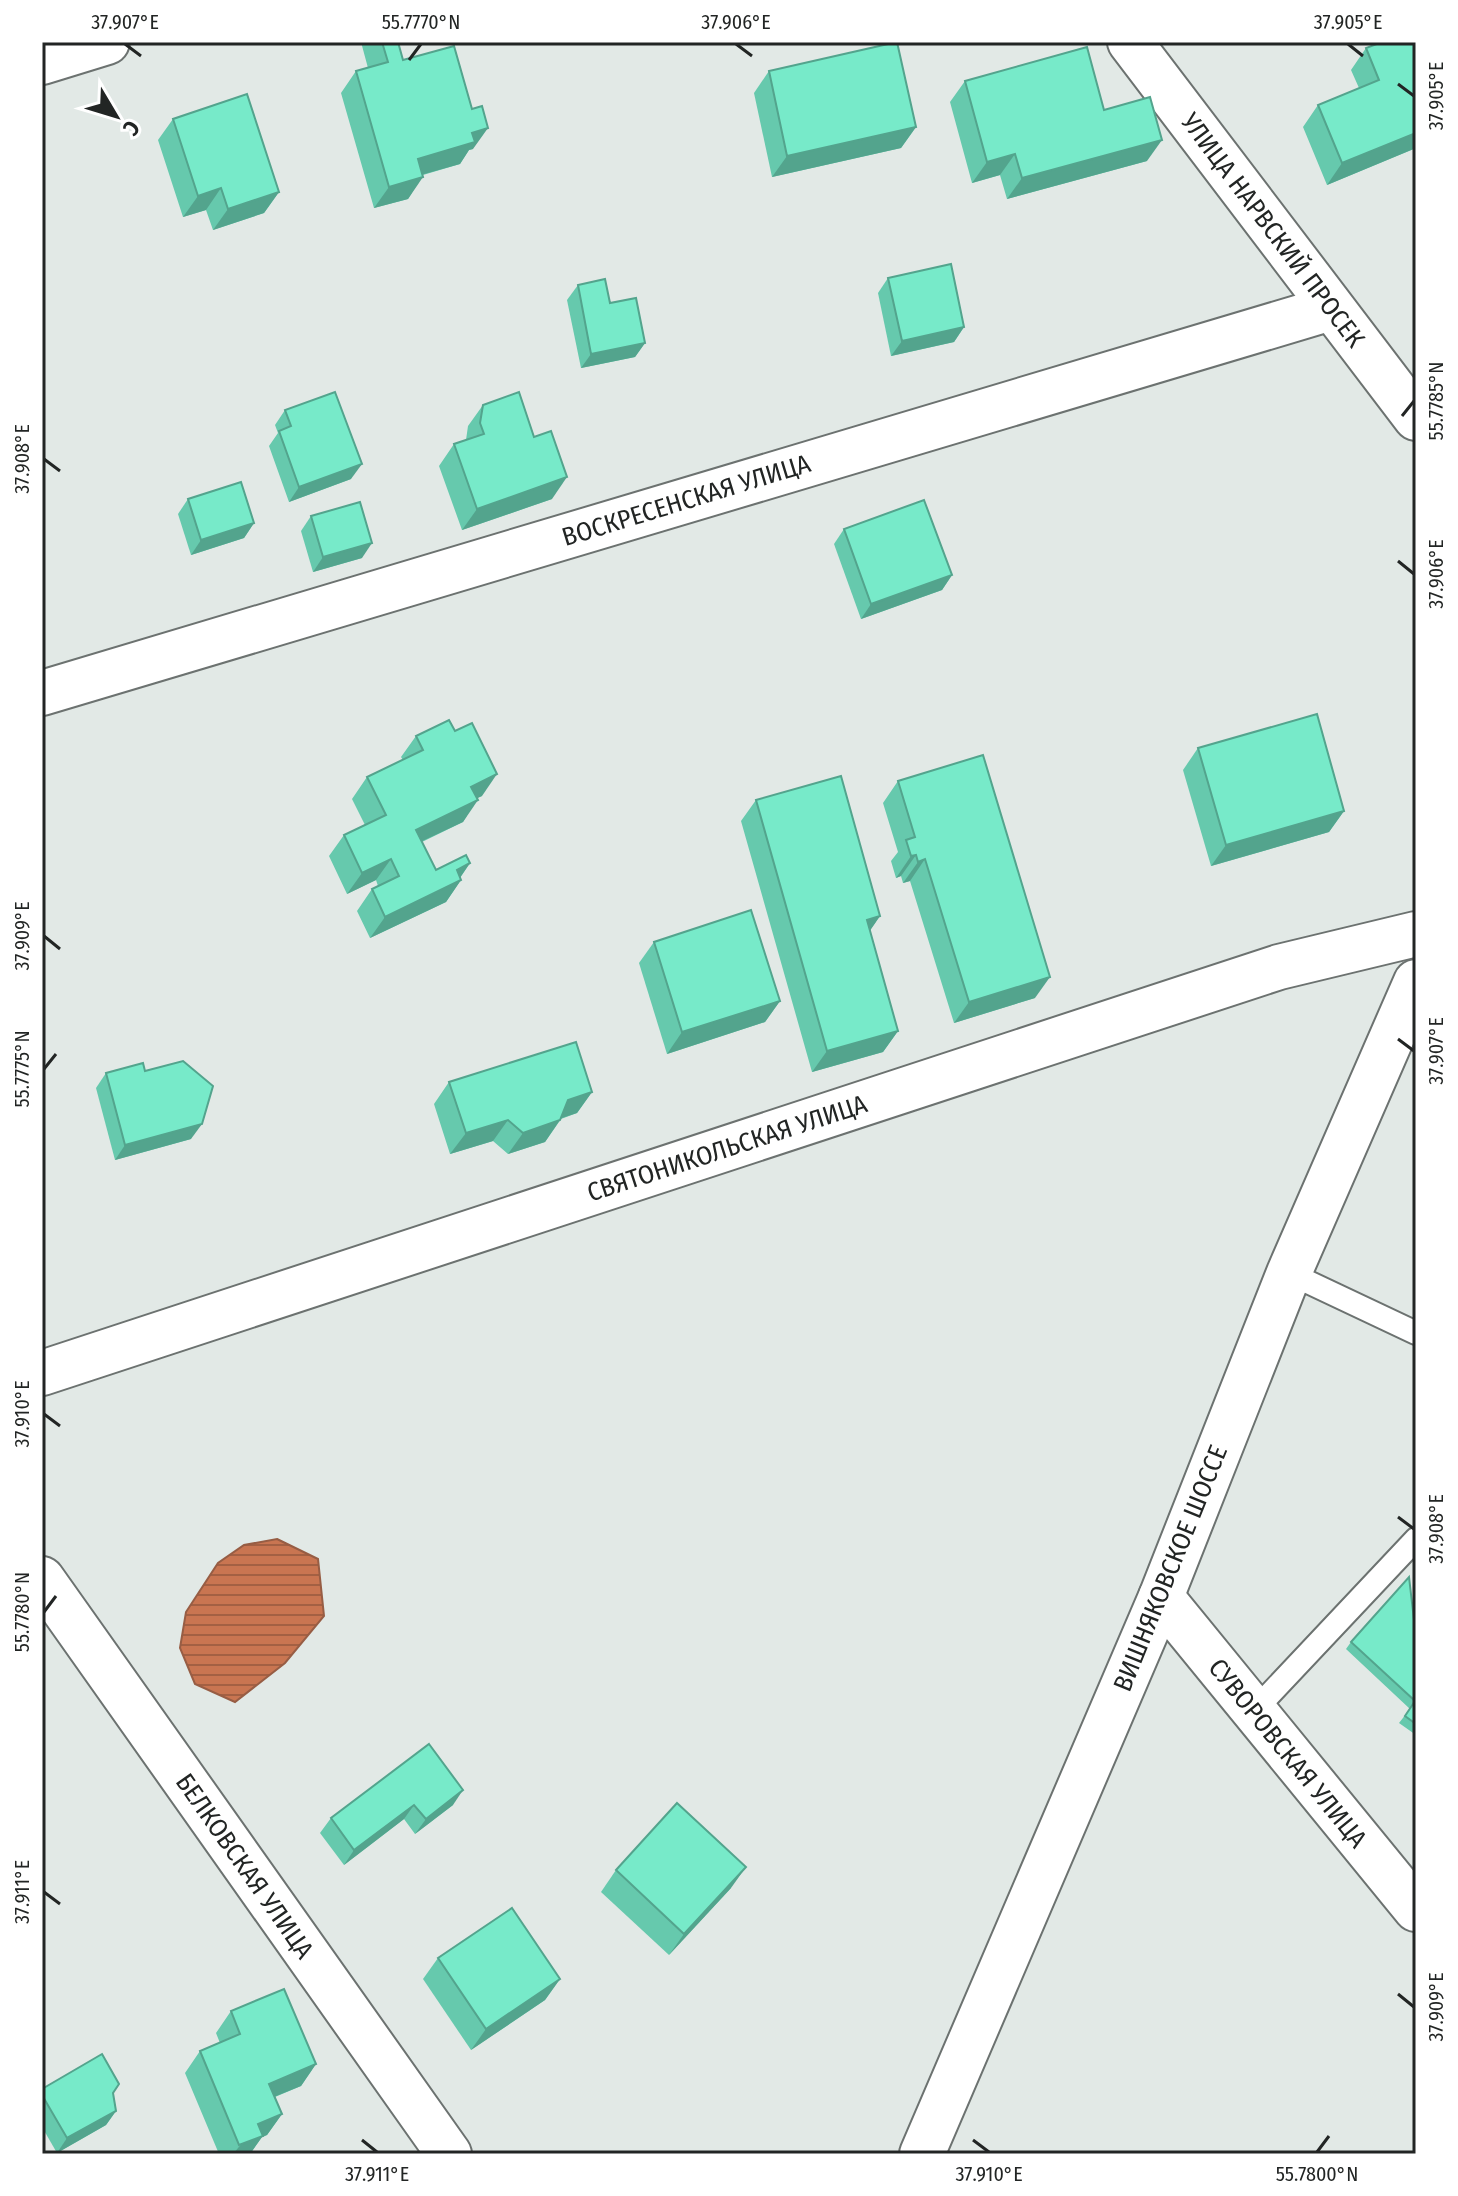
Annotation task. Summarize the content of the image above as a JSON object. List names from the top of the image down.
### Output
{
  "streets": {
    "street": [
      "УЛИЦА НАРВСКИЙ ПРОСЕК",
      "ВОСКРЕСЕНСКАЯ УЛИЦА",
      "СВЯТОНИКОЛЬСКАЯ УЛИЦА",
      "ВИШНЯКОВСКОЕ ШОССЕ",
      "СУВОРОВСКАЯ УЛИЦА",
      "БЕЛКОВСКАЯ УЛИЦА"
    ]
  },
  "crossings": [
    ["УЛИЦА НАРВСКИЙ ПРОСЕК", "ВОСКРЕСЕНСКАЯ УЛИЦА"],
    ["ВИШНЯКОВСКОЕ ШОССЕ", "СУВОРОВСКАЯ УЛИЦА"]
  ],
  "north": "bottom right",
  "coordinates": [
    "37.907°E",
    "55.7770°N",
    "37.906°E",
    "37.905°E",
    "55.7785°N",
    "37.908°E",
    "37.909°E",
    "55.7775°N",
    "37.910°E",
    "55.7780°N",
    "37.911°E",
    "55.7800°N"
  ]
}
